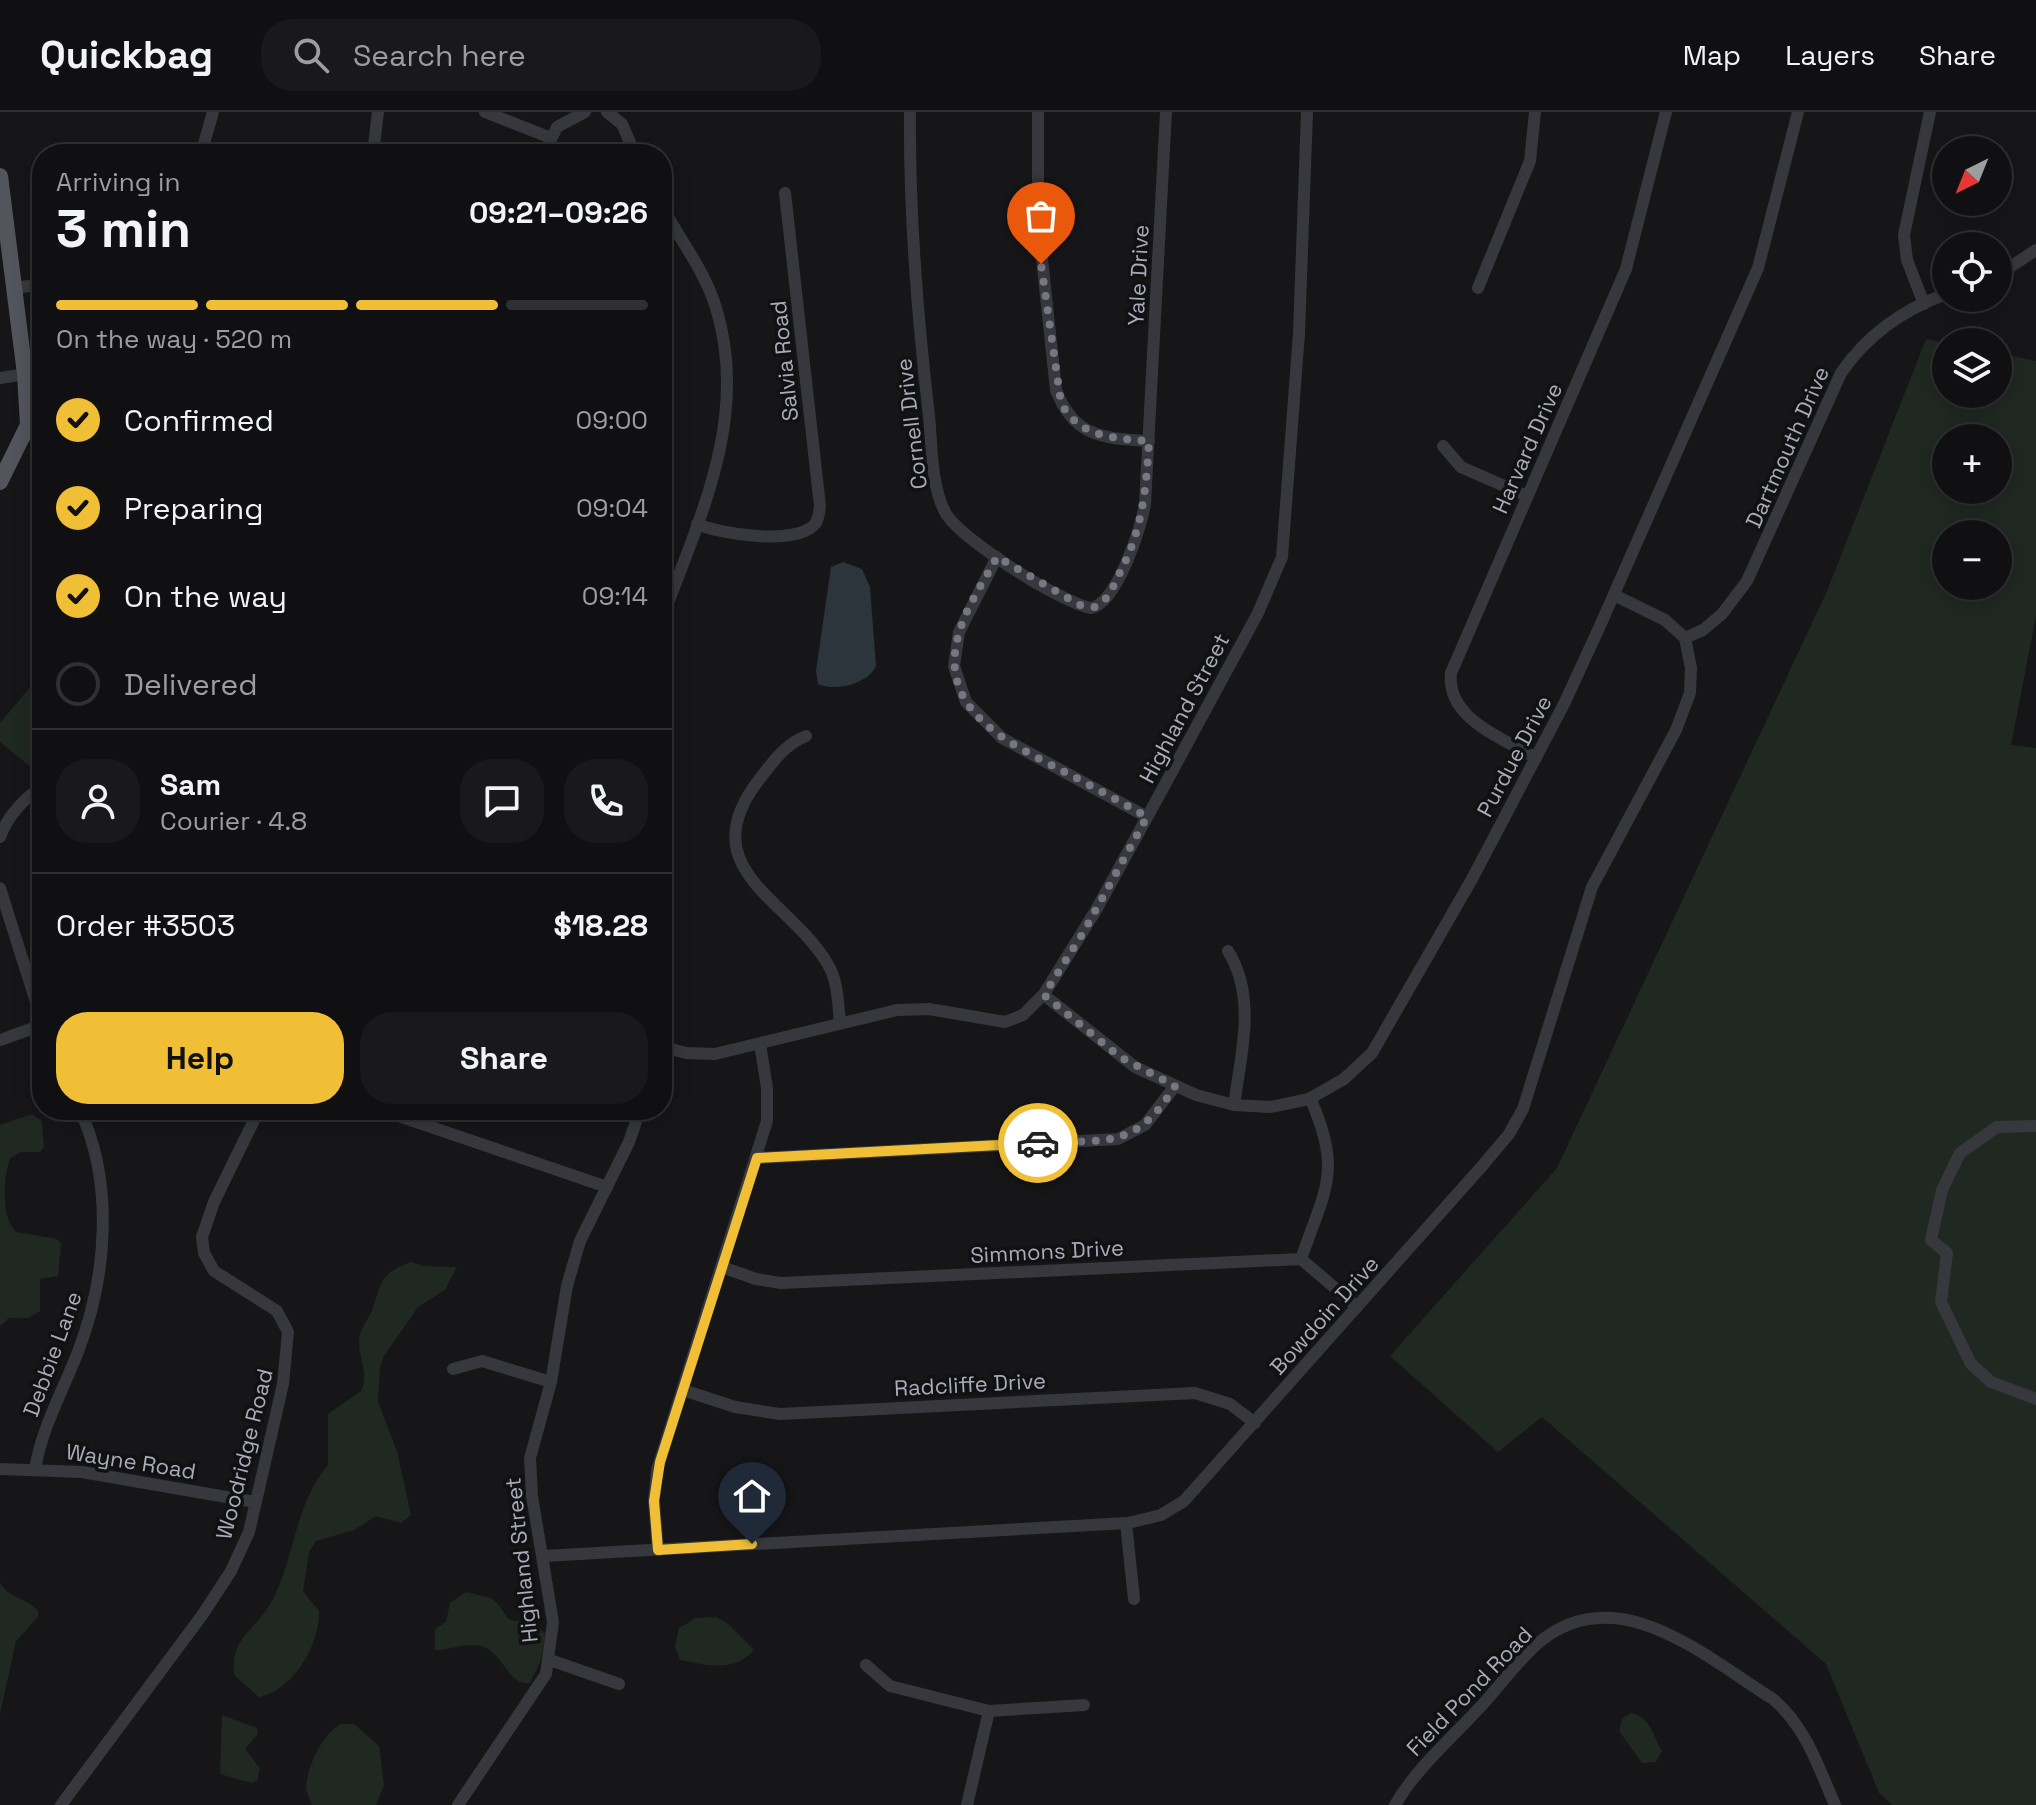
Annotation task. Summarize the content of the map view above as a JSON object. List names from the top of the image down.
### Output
{
  "streets": {
    "street": [
      "Yale Drive",
      "Salvia Road",
      "Cornell Drive",
      "Dartmouth Drive",
      "Harvard Drive",
      "Highland Street",
      "Purdue Drive",
      "Simmons Drive",
      "Bowdoin Drive",
      "Debbie Lane",
      "Radcliffe Drive",
      "Woodridge Road",
      "Wayne Road",
      "Field Pond Road"
    ]
  },
  "crossings": [
    ["Yale Drive", "Cornell Drive"],
    ["Dartmouth Drive", "Bowdoin Drive"],
    ["Harvard Drive", "Purdue Drive"],
    ["Highland Street", "Purdue Drive"],
    ["Highland Street", "Bowdoin Drive"],
    ["Bowdoin Drive", "Radcliffe Drive"],
    ["Debbie Lane", "Wayne Road"],
    ["Woodridge Road", "Wayne Road"]
  ],
  "north": "bottom left",
  "page": {
    "header": "Quickbag",
    "search": "Search here",
    "nav": ["Map", "Layers", "Share"],
    "map_buttons": ["+", "−"],
    "heading": ["3 min", "Arriving in", "09:21–09:26"],
    "panel": [
      "Sam",
      "Courier · 4.8",
      "Order #3503",
      "$18.28"
    ],
    "bar": "On the way · 520 m",
    "list": [
      ["Confirmed", "09:00"],
      ["Preparing", "09:04"],
      ["On the way", "09:14"],
      "Delivered"
    ],
    "buttons": ["Help", "Share"]
  }
}
